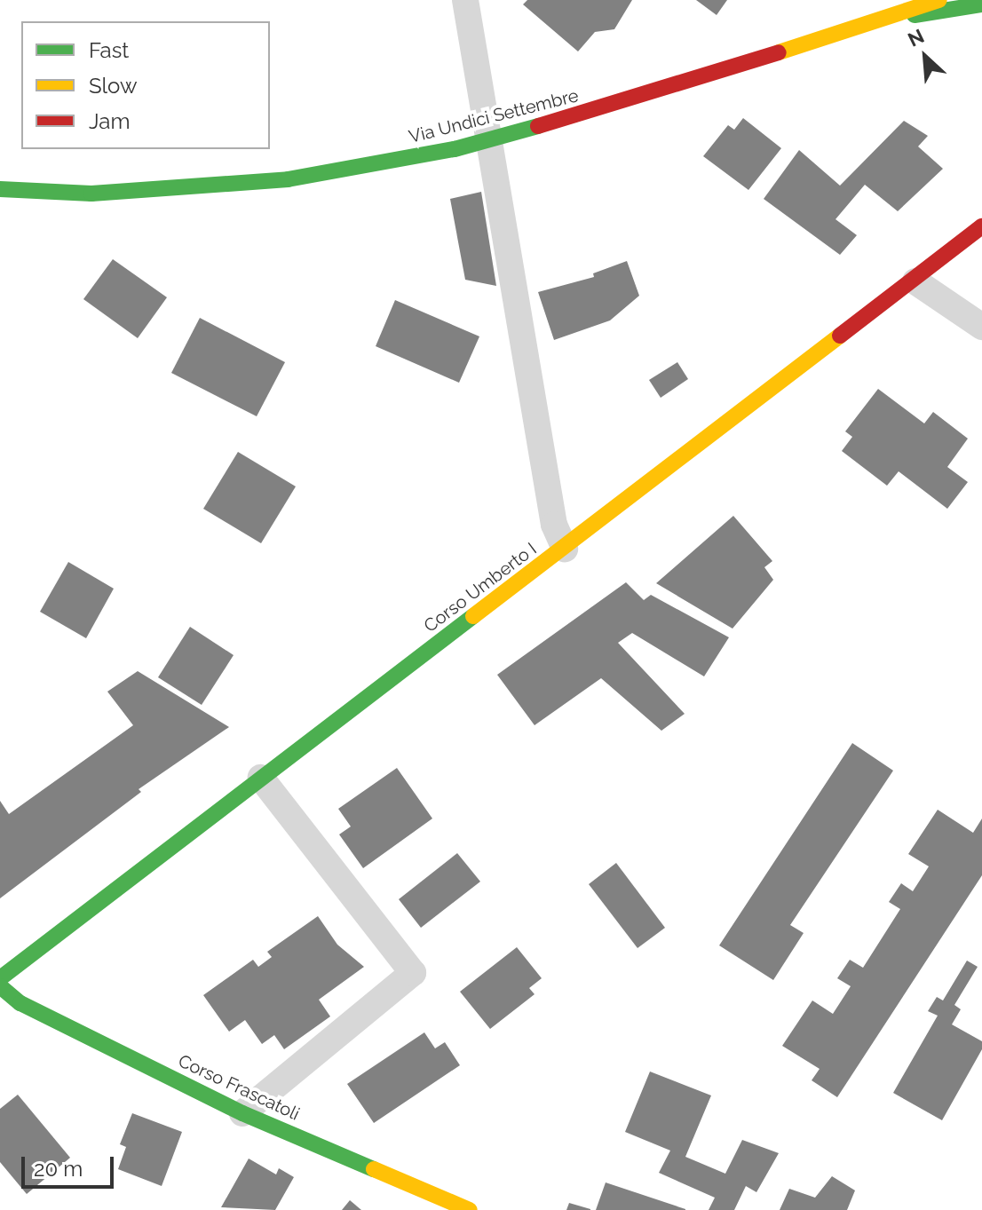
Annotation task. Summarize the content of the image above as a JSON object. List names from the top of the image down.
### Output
{
  "streets": {
    "street": ["Via Undici Settembre", "Corso Umberto I", "Corso Frascatoli"]
  },
  "legend": ["Fast", "Slow", "Jam"],
  "scale_bar": "20 m",
  "north": "top left"
}
